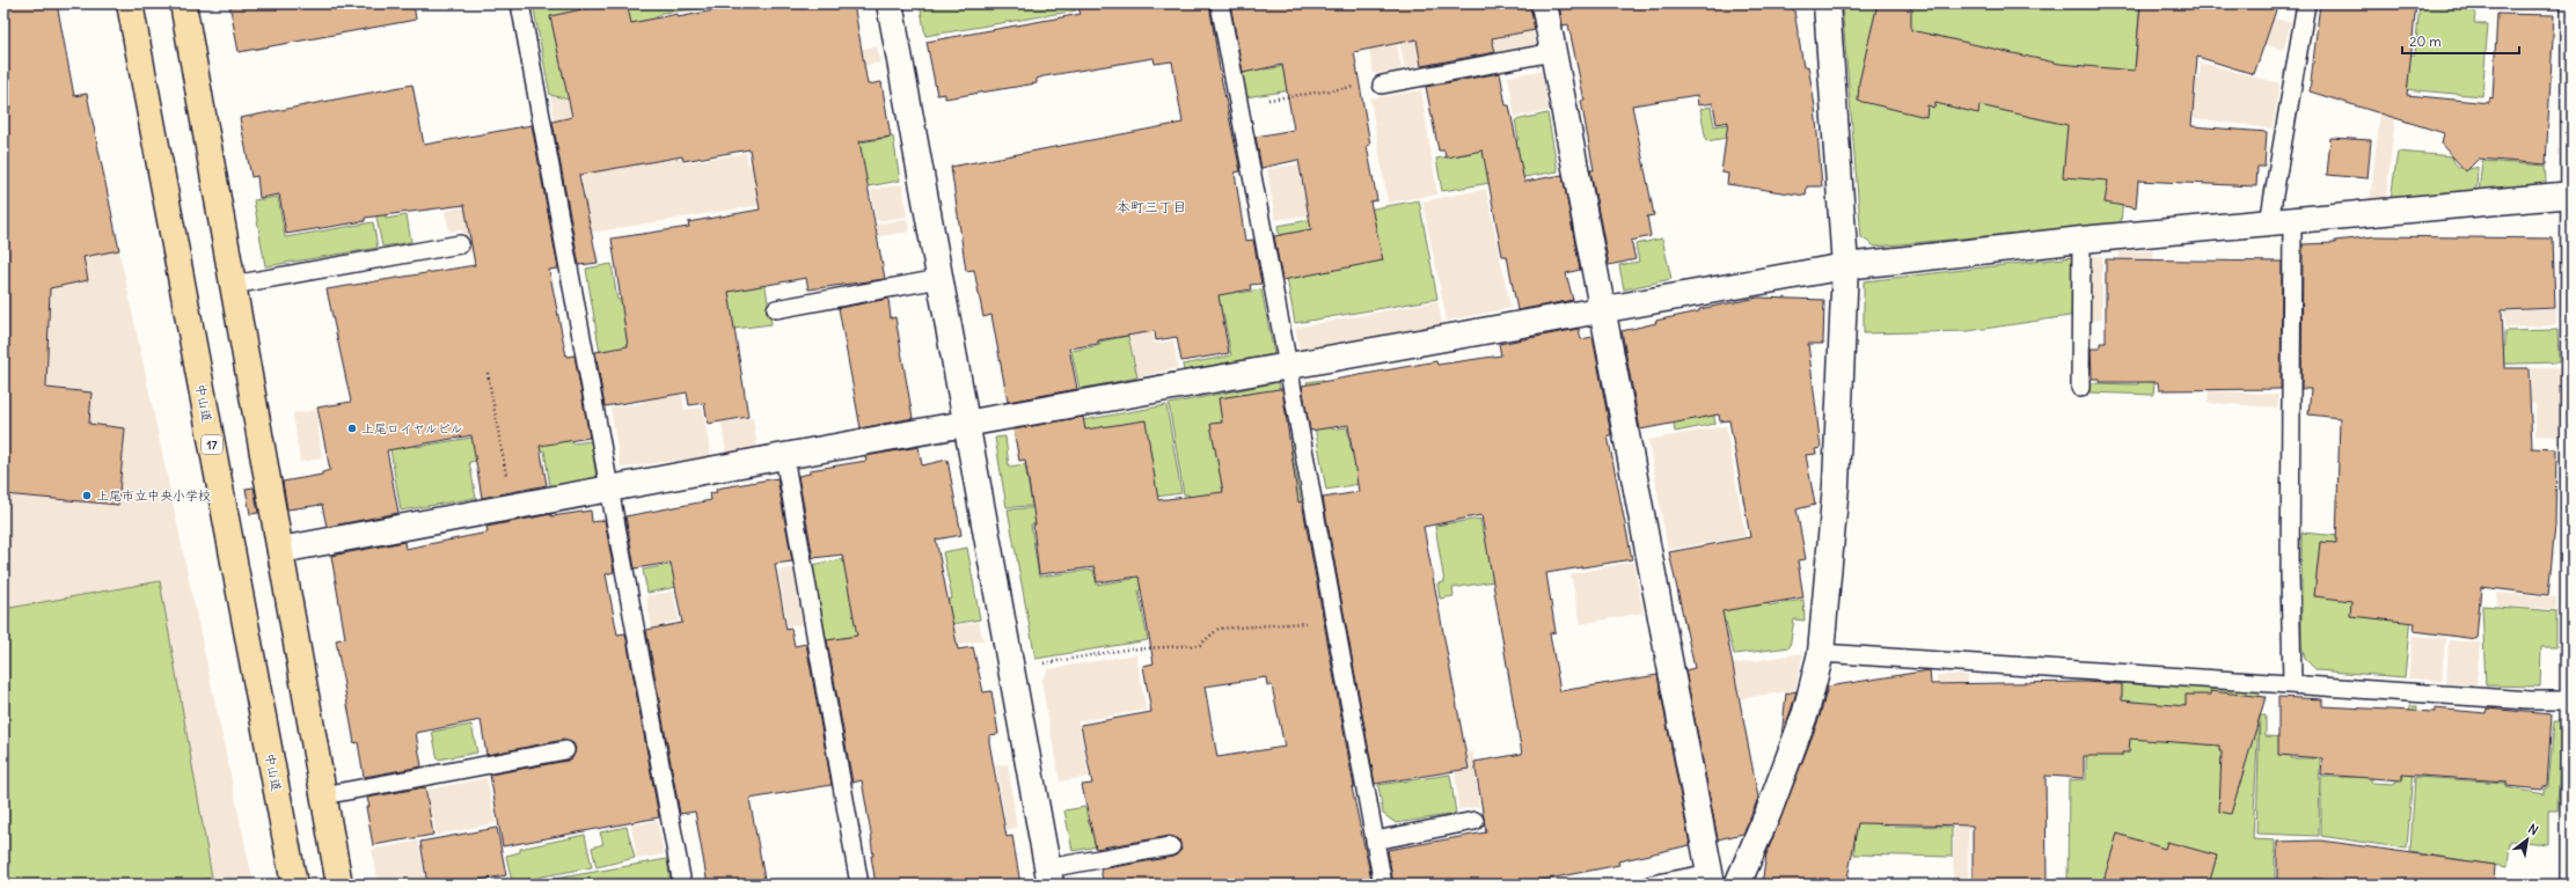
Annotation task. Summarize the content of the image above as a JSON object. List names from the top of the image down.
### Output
{
  "streets": {
    "highway": ["中山道", "17"]
  },
  "districts": ["本町三丁目"],
  "places": ["上尾ロイヤルビル", "上尾市立中央小学校"],
  "scale_bar": "20 m",
  "north": "top right"
}
